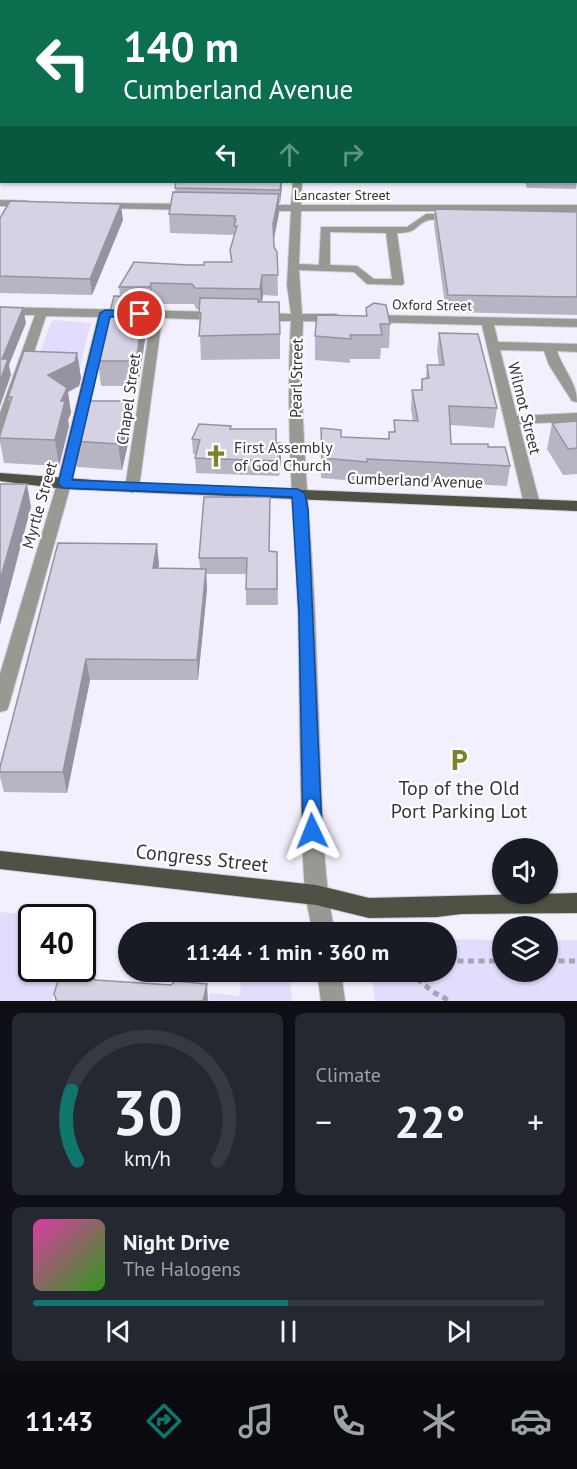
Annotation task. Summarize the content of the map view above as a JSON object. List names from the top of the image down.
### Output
{
  "streets": {
    "main road": ["Cumberland Avenue", "Congress Street"],
    "street": [
      "Lancaster Street",
      "Oxford Street",
      "Pearl Street",
      "Chapel Street",
      "Wilmot Street",
      "Myrtle Street"
    ]
  },
  "crossings": [
    ["Lancaster Street", "Pearl Street"],
    ["Oxford Street", "Pearl Street"],
    ["Oxford Street", "Wilmot Street"],
    ["Pearl Street", "Cumberland Avenue"],
    ["Pearl Street", "Congress Street"],
    ["Chapel Street", "Cumberland Avenue"],
    ["Wilmot Street", "Cumberland Avenue"],
    ["Cumberland Avenue", "Myrtle Street"]
  ],
  "places": {
    "church": ["First Assembly of God Church"],
    "parking": ["Top of the Old Port Parking Lot"]
  },
  "page": {
    "turn": ["140 m", "Cumberland Avenue"],
    "limit": "40",
    "trip": "11:44 · 1 min · 360 m",
    "tile": "Climate",
    "heat": ["−", "22°", "+"],
    "song": ["Night Drive", "The Halogens"],
    "tabs": "11:43",
    "gauge": ["30", "km/h"]
  }
}
